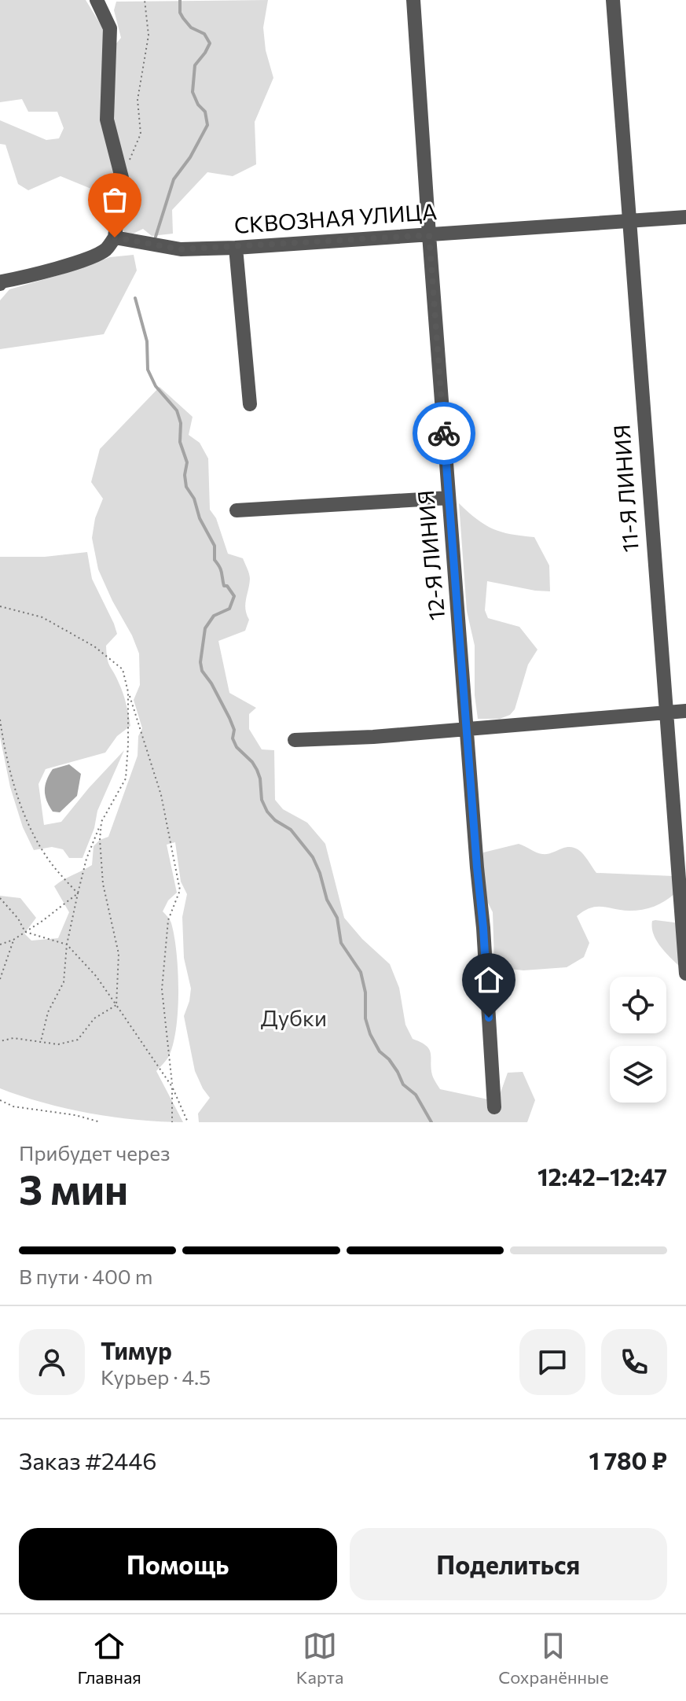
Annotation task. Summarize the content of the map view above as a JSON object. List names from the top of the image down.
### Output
{
  "streets": {
    "street": ["СКВОЗНАЯ УЛИЦА", "11-Я ЛИНИЯ", "12-Я ЛИНИЯ"]
  },
  "crossings": [
    ["СКВОЗНАЯ УЛИЦА", "11-Я ЛИНИЯ"],
    ["СКВОЗНАЯ УЛИЦА", "12-Я ЛИНИЯ"]
  ],
  "parks": ["Дубки"],
  "page": {
    "heading": ["3 мин", "Прибудет через", "12:42–12:47"],
    "panel": [
      "Тимур",
      "Курьер · 4.5",
      "Заказ #2446",
      "1 780 ₽"
    ],
    "bar": "В пути · 400 m",
    "buttons": ["Помощь", "Поделиться"],
    "tabs": ["Главная", "Карта", "Сохранённые"]
  }
}
